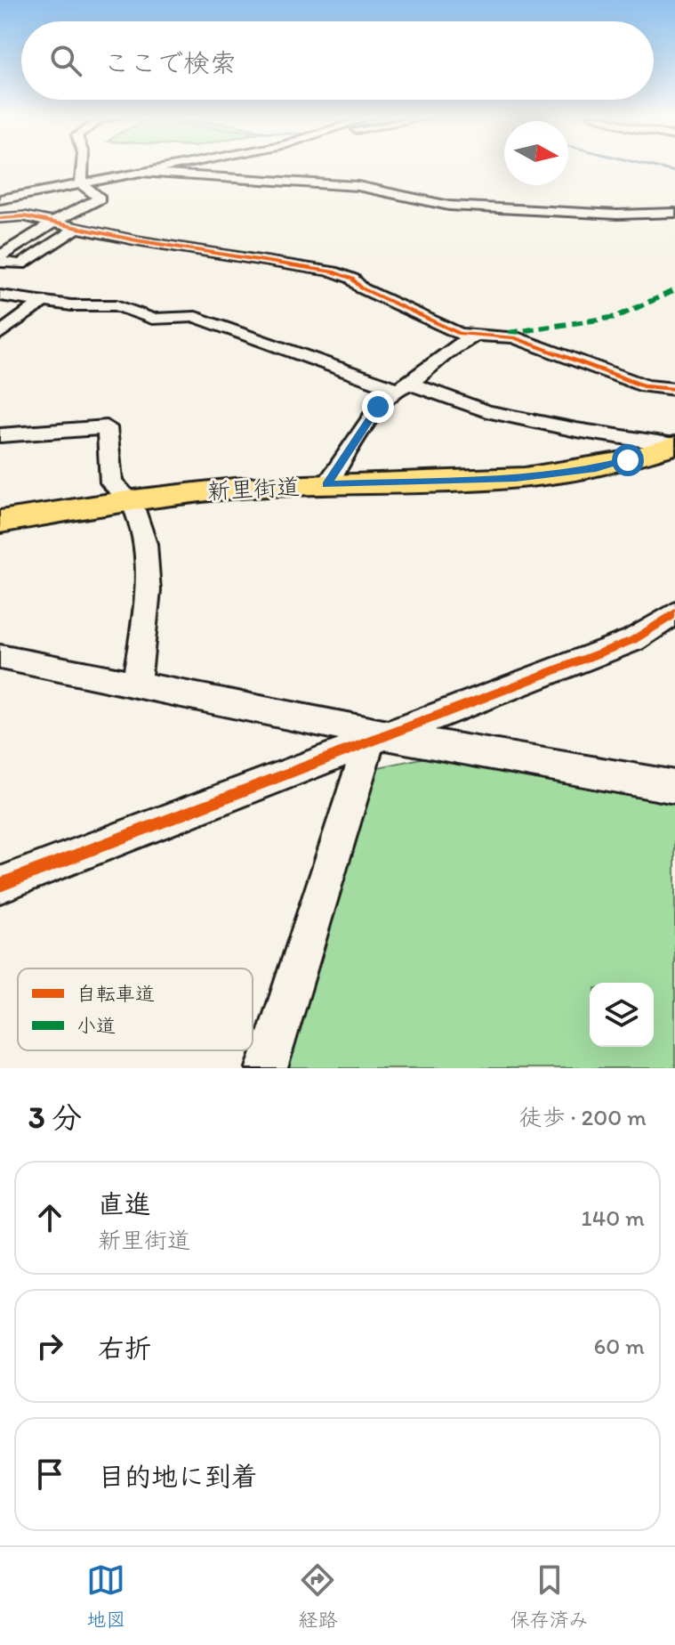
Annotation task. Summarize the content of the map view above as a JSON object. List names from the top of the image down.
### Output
{
  "streets": {
    "main road": ["新里街道"]
  },
  "legend": ["自転車道", "小道"],
  "north": "right",
  "page": {
    "search": "ここで検索",
    "heading": ["3 分", "徒歩 · 200 m"],
    "list": [
      ["直進", "新里街道", "140 m"],
      ["右折", "60 m"],
      "目的地に到着"
    ],
    "nav": ["地図", "経路", "保存済み"]
  }
}
